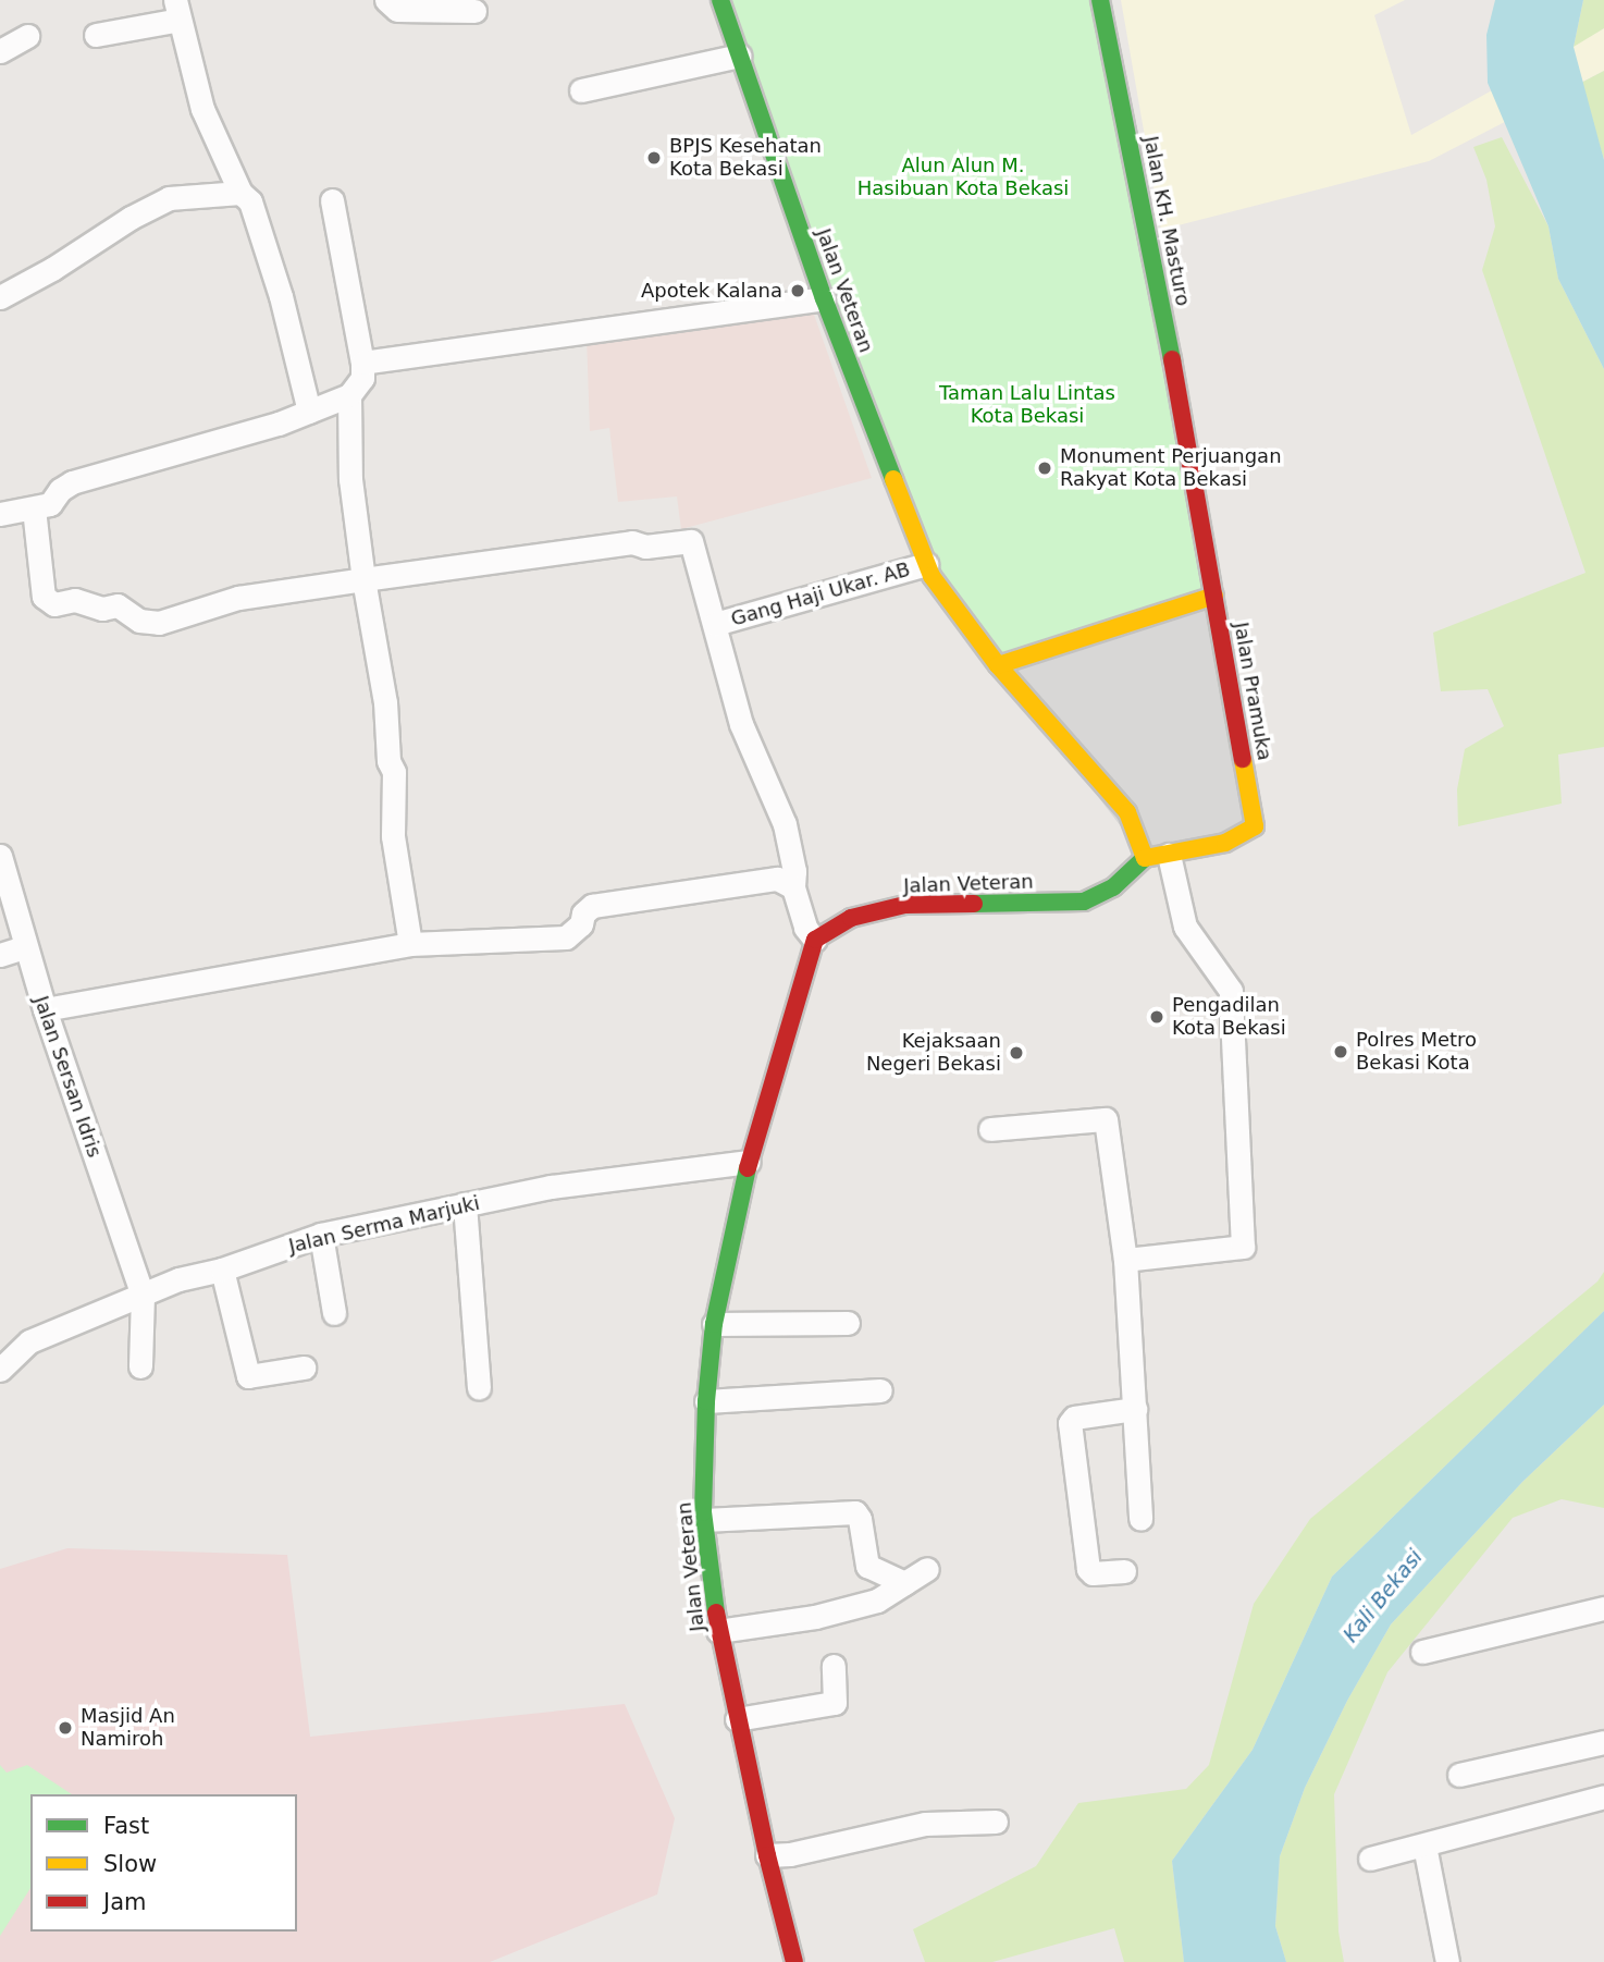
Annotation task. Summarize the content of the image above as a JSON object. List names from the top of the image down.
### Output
{
  "streets": {
    "street": [
      "Jalan KH. Masturo",
      "Jalan Veteran",
      "Gang Haji Ukar. AB",
      "Jalan Pramuka",
      "Jalan Sersan Idris",
      "Jalan Serma Marjuki"
    ]
  },
  "crossings": [
    ["Jalan KH. Masturo", "Jalan Pramuka"],
    ["Jalan Veteran", "Gang Haji Ukar. AB"],
    ["Jalan Veteran", "Jalan Pramuka"],
    ["Jalan Veteran", "Jalan Serma Marjuki"],
    ["Jalan Sersan Idris", "Jalan Serma Marjuki"]
  ],
  "water": ["Kali Bekasi"],
  "parks": ["Alun Alun M. Hasibuan Kota Bekasi", "Taman Lalu Lintas Kota Bekasi"],
  "places": [
    "BPJS Kesehatan Kota Bekasi",
    "Apotek Kalana",
    "Monument Perjuangan Rakyat Kota Bekasi",
    "Pengadilan Kota Bekasi",
    "Polres Metro Bekasi Kota",
    "Kejaksaan Negeri Bekasi",
    "Masjid An Namiroh"
  ],
  "legend": ["Fast", "Slow", "Jam"]
}
